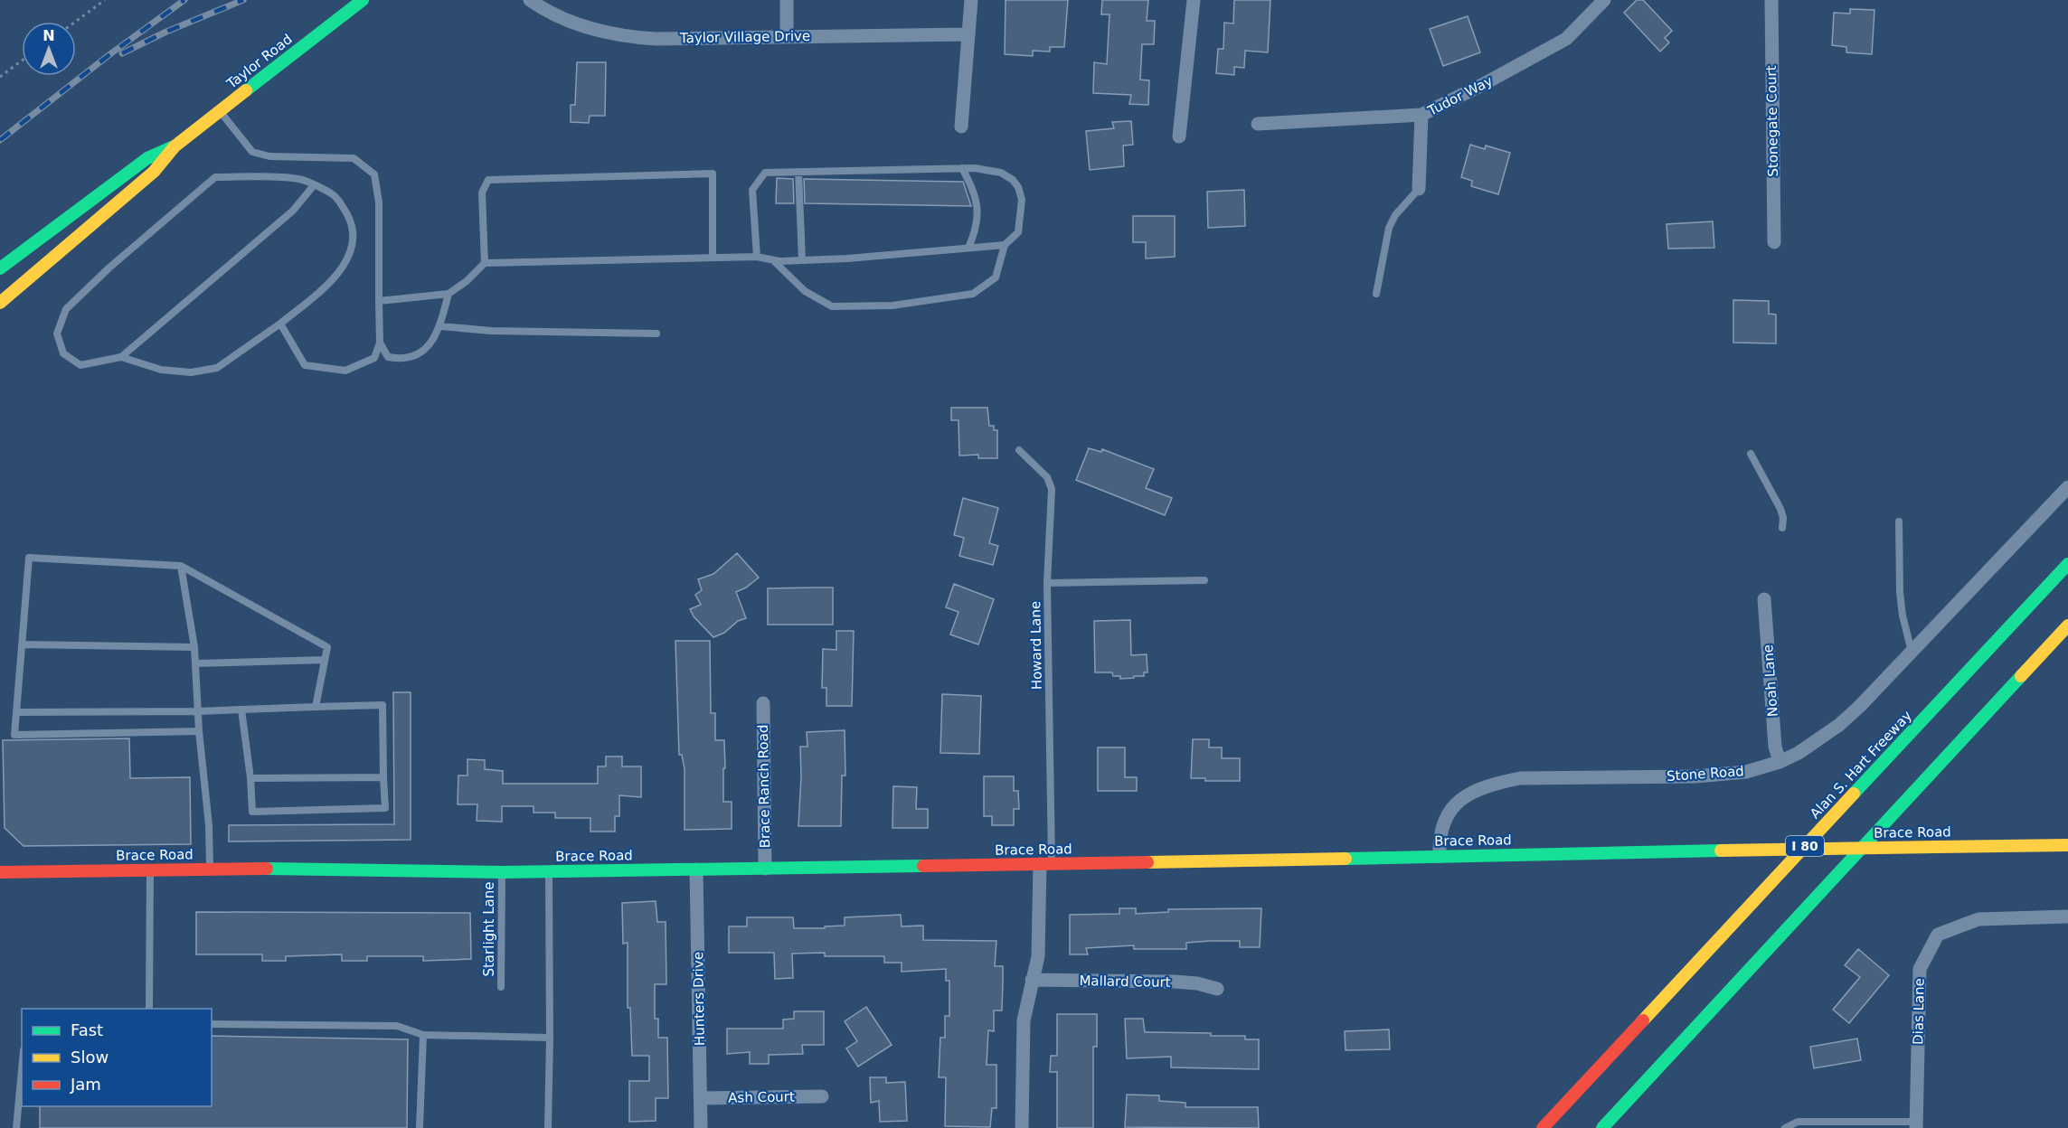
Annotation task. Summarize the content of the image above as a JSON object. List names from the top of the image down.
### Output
{
  "streets": {
    "main road": [
      "Taylor Road",
      "Alan S. Hart Freeway",
      "Brace Road",
      "I 80"
    ],
    "street": [
      "Taylor Village Drive",
      "Tudor Way",
      "Stonegate Court",
      "Noah Lane",
      "Stone Road",
      "Brace Ranch Road",
      "Mallard Court",
      "Hunters Drive",
      "Dias Lane",
      "Ash Court"
    ],
    "lane": ["Howard Lane", "Starlight Lane"]
  },
  "crossings": [
    ["Howard Lane", "Brace Road"],
    ["Noah Lane", "Stone Road"],
    ["Stone Road", "Brace Road"],
    ["Brace Ranch Road", "Brace Road"],
    ["Brace Road", "Starlight Lane"],
    ["Brace Road", "Hunters Drive"],
    ["Hunters Drive", "Ash Court"]
  ],
  "legend": ["Fast", "Slow", "Jam"],
  "north": "top"
}
